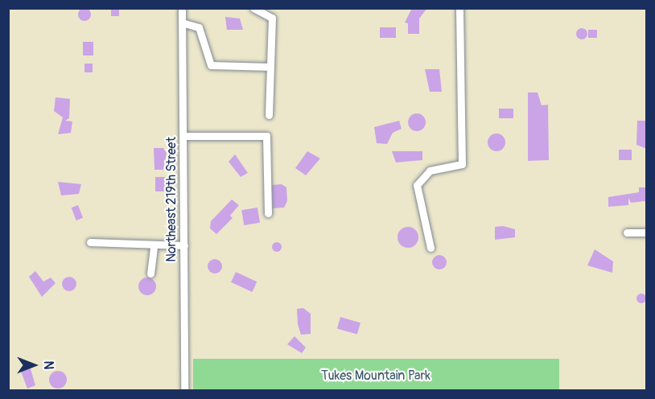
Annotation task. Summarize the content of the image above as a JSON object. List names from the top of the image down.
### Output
{
  "streets": {
    "street": ["Northeast 219th Street"]
  },
  "parks": ["Tukes Mountain Park"],
  "north": "right"
}
